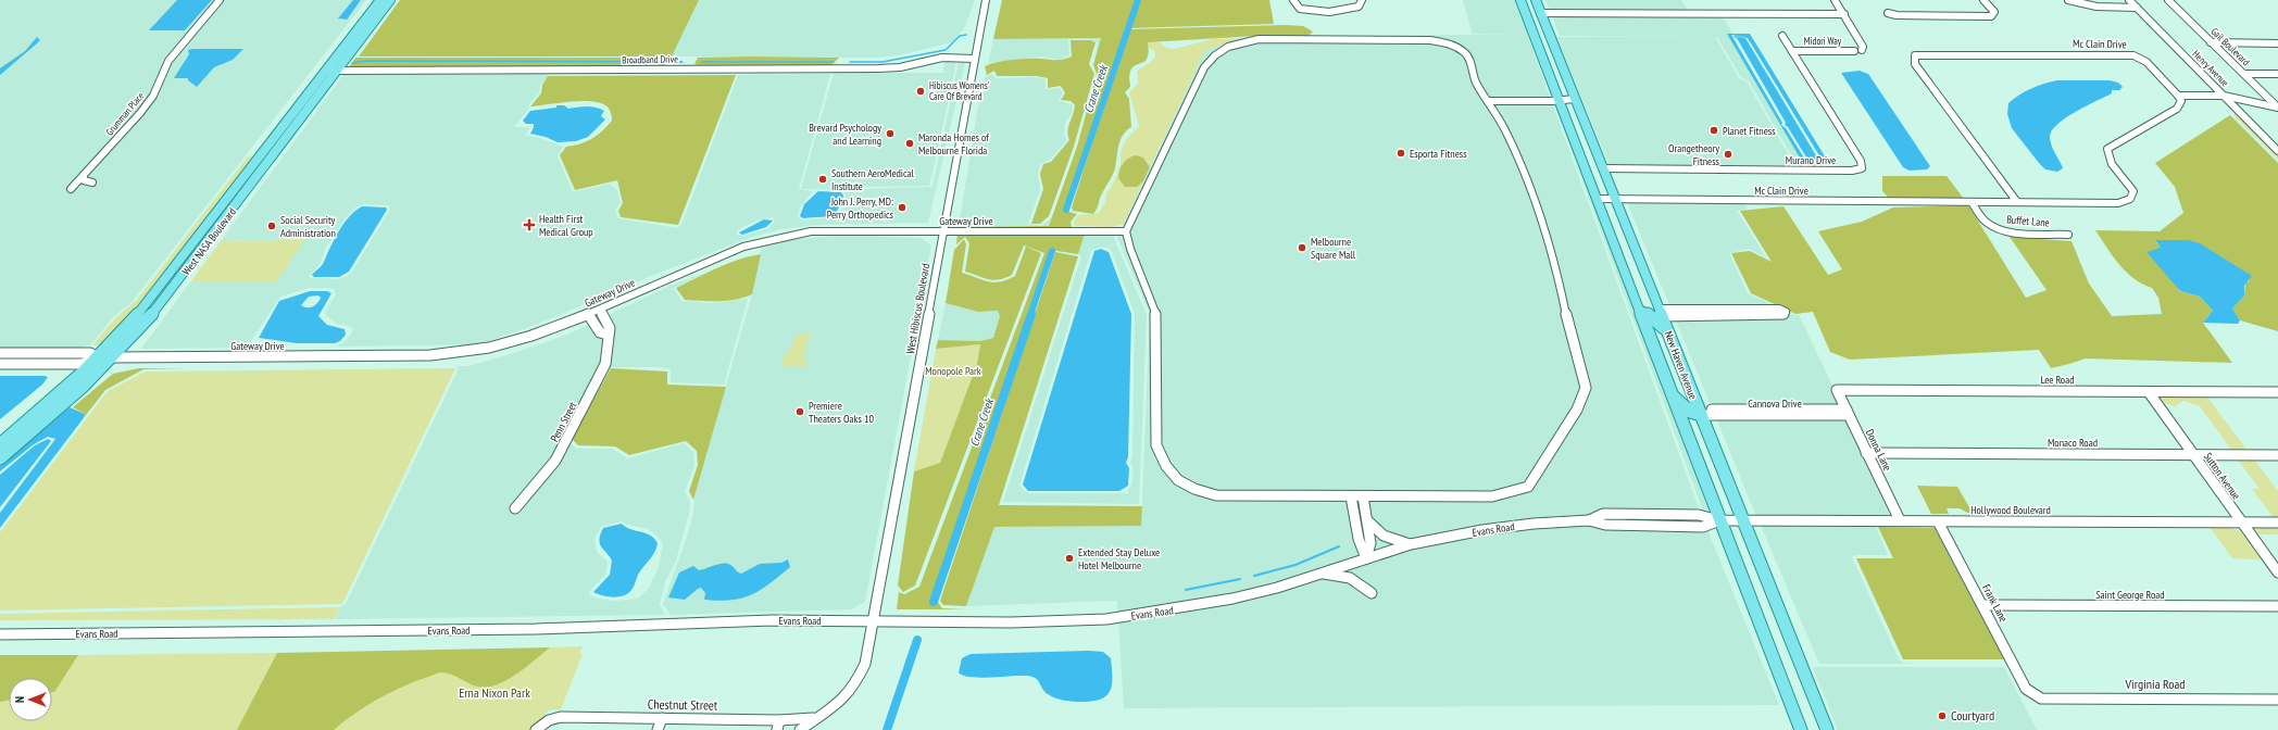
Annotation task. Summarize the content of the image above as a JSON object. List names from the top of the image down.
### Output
{
  "streets": {
    "main road": ["West NASA Boulevard", "New Haven Avenue"],
    "street": [
      "Midori Way",
      "Mc Clain Drive",
      "Gail Boulevard",
      "Broadband Drive",
      "Henry Avenue",
      "Grumman Place",
      "Murano Drive",
      "Gateway Drive",
      "Buffet Lane",
      "West Hibiscus Boulevard",
      "Lee Road",
      "Cannova Drive",
      "Penn Street",
      "Monaco Road",
      "Donna Lane",
      "Sutton Avenue",
      "Hollywood Boulevard",
      "Evans Road",
      "Saint George Road",
      "Frank Lane",
      "Virginia Road",
      "Chestnut Street"
    ]
  },
  "crossings": [
    ["Midori Way", "Murano Drive"],
    ["Mc Clain Drive", "Buffet Lane"],
    ["Mc Clain Drive", "New Haven Avenue"],
    ["Broadband Drive", "West NASA Boulevard"],
    ["Broadband Drive", "West Hibiscus Boulevard"],
    ["Murano Drive", "New Haven Avenue"],
    ["Gateway Drive", "West NASA Boulevard"],
    ["Gateway Drive", "West Hibiscus Boulevard"],
    ["Gateway Drive", "Penn Street"],
    ["West Hibiscus Boulevard", "Evans Road"],
    ["West Hibiscus Boulevard", "Chestnut Street"],
    ["New Haven Avenue", "Cannova Drive"],
    ["New Haven Avenue", "Hollywood Boulevard"],
    ["New Haven Avenue", "Evans Road"],
    ["Lee Road", "Donna Lane"],
    ["Lee Road", "Sutton Avenue"],
    ["Cannova Drive", "Donna Lane"],
    ["Monaco Road", "Donna Lane"],
    ["Monaco Road", "Sutton Avenue"],
    ["Donna Lane", "Hollywood Boulevard"],
    ["Sutton Avenue", "Hollywood Boulevard"],
    ["Hollywood Boulevard", "Evans Road"],
    ["Hollywood Boulevard", "Frank Lane"],
    ["Saint George Road", "Frank Lane"],
    ["Frank Lane", "Virginia Road"]
  ],
  "water": ["Crane Creek"],
  "parks": ["Monopole Park", "Erna Nixon Park"],
  "places": {
    "other": [
      "Hibiscus Womens' Care Of Brevard",
      "Planet Fitness",
      "Brevard Psychology and Learning",
      "Maronda Homes of Melbourne Florida",
      "Esporta Fitness",
      "Orangetheory Fitness",
      "Southern AeroMedical Institute",
      "John J. Perry, MD: Perry Orthopedics",
      "Social Security Administration",
      "Melbourne Square Mall",
      "Premiere Theaters Oaks 10",
      "Extended Stay Deluxe Hotel Melbourne",
      "Courtyard"
    ],
    "health": ["Health First Medical Group"]
  },
  "north": "left"
}
